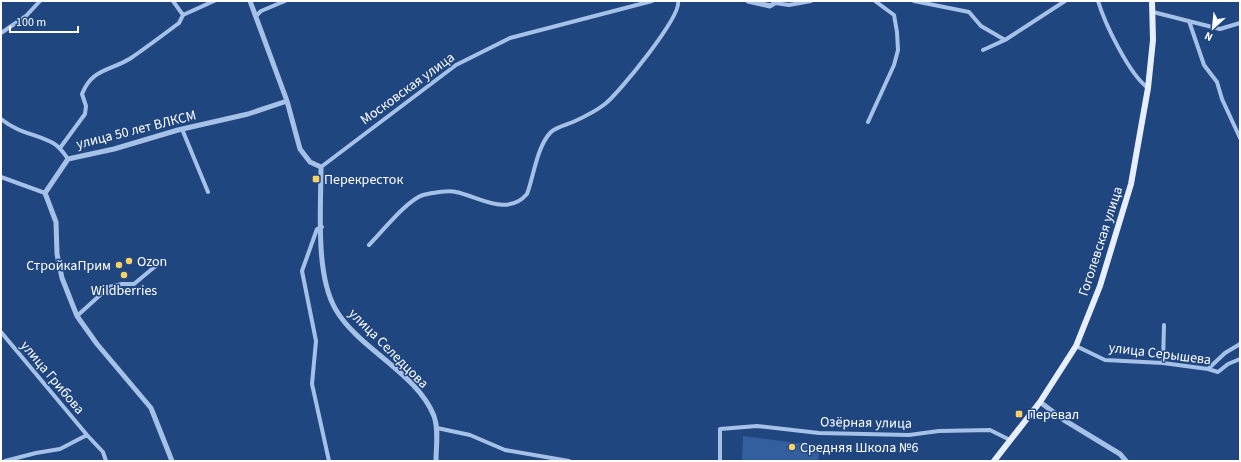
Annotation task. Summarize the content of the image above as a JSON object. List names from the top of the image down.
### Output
{
  "streets": {
    "main road": ["Гоголевская улица"],
    "street": [
      "Московская улица",
      "улица 50 лет ВЛКСМ",
      "улица Селедцова",
      "улица Серышева",
      "улица Грибова",
      "Озёрная улица"
    ]
  },
  "crossings": [
    ["Московская улица", "улица Селедцова"],
    ["Гоголевская улица", "улица Серышева"],
    ["Гоголевская улица", "Озёрная улица"]
  ],
  "places": {
    "transit": ["Перекресток", "Перевал"],
    "other": [
      "Ozon",
      "СтройкаПрим",
      "Wildberries",
      "Средняя Школа №6"
    ]
  },
  "scale_bar": "100 m",
  "north": "bottom left"
}
